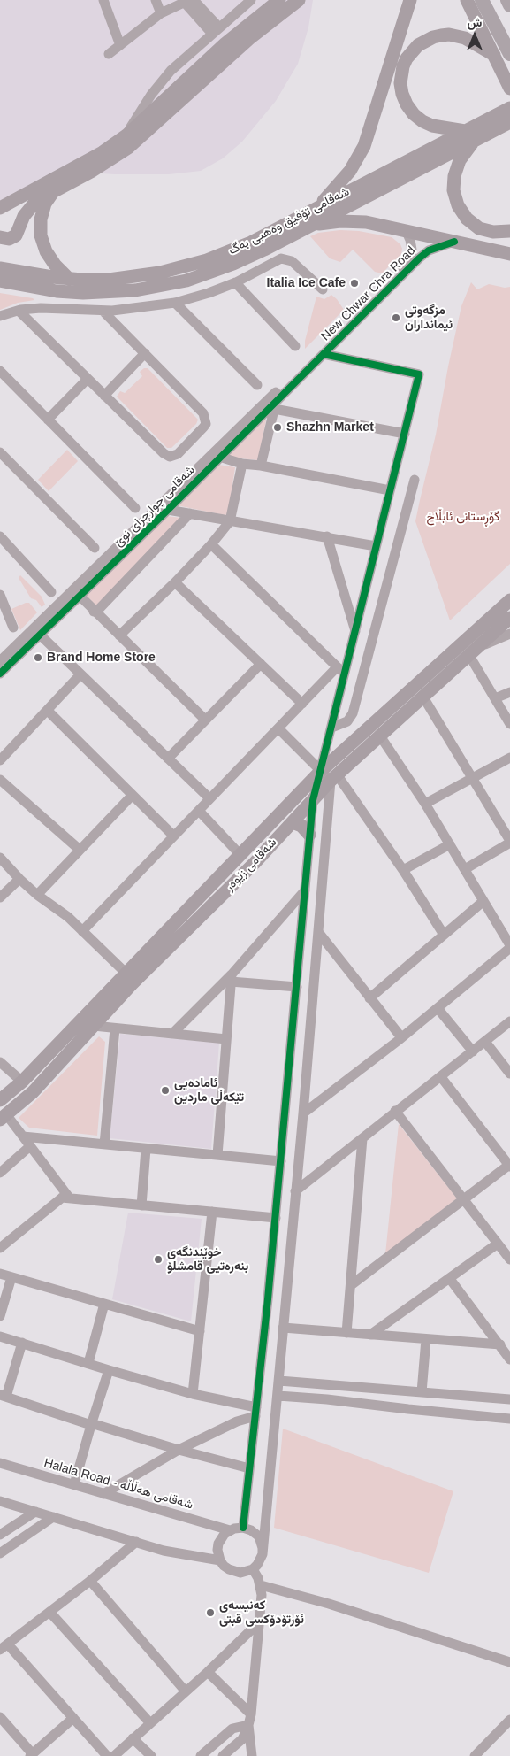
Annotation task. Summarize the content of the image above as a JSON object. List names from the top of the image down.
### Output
{
  "streets": {
    "main road": ["شەقامی تۆفیق وەهبی بەگ", "شەقامی زێوەر"],
    "street": ["New Chwar Chra Road", "شەقامی چوارچرای نوێ", "Halala Road - شەقامی هەڵاڵە"]
  },
  "crossings": [
    ["New Chwar Chra Road", "شەقامی چوارچرای نوێ"]
  ],
  "parks": ["گۆڕستانی ئابڵاخ"],
  "places": [
    "Italia Ice Cafe",
    "مزگەوتی ئیمانداران",
    "Shazhn Market",
    "Brand Home Store",
    "ئامادەیی تێکەڵی ماردین",
    "خوێندنگەی بنەرەتیی قامشلۆ",
    "کەنیسەی ئۆرتۆدۆکسی قبتی"
  ],
  "north": "top"
}
